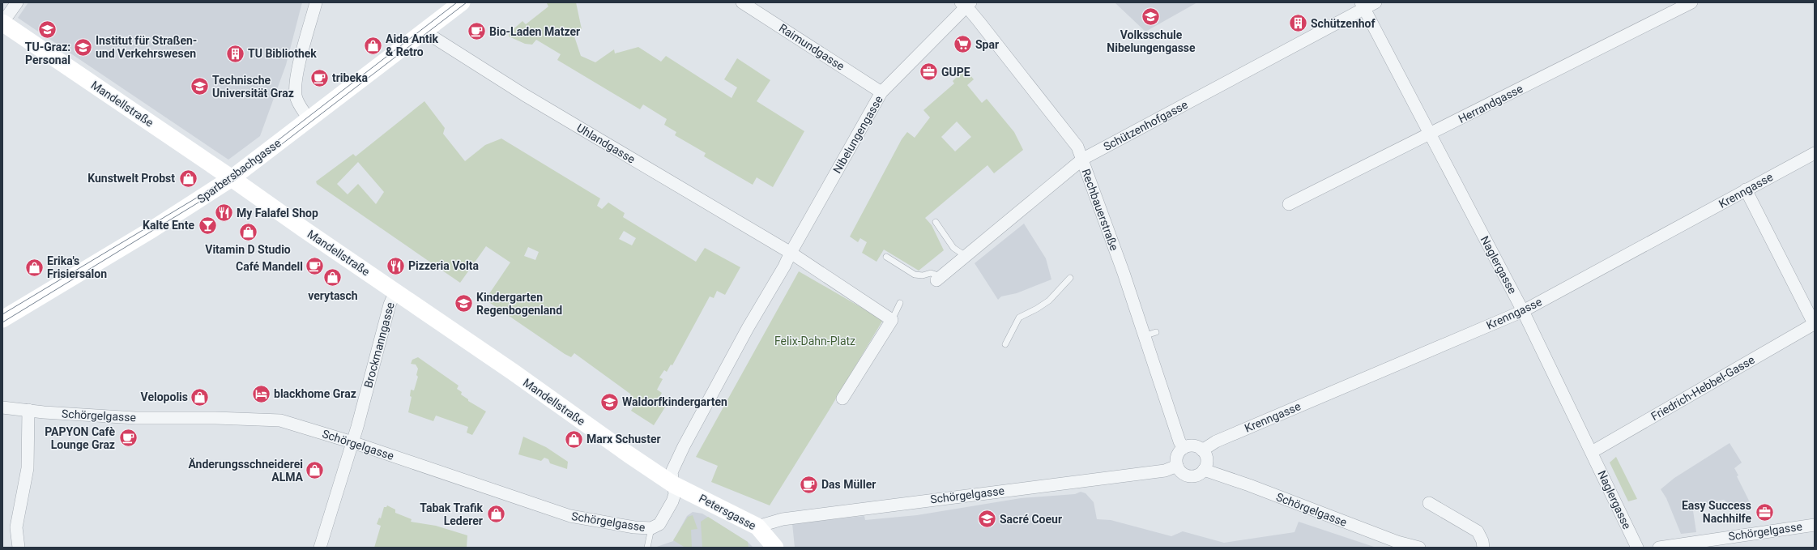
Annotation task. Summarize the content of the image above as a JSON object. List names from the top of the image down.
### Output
{
  "streets": {
    "main road": ["Mandellstraße", "Sparbersbachgasse", "Petersgasse"],
    "street": [
      "Raimundgasse",
      "Herrandgasse",
      "Schützenhofgasse",
      "Nibelungengasse",
      "Uhlandgasse",
      "Krenngasse",
      "Rechbauerstraße",
      "Naglergasse",
      "Brockmanngasse",
      "Friedrich-Hebbel-Gasse",
      "Schörgelgasse"
    ]
  },
  "crossings": [
    ["Raimundgasse", "Nibelungengasse"],
    ["Mandellstraße", "Sparbersbachgasse"],
    ["Mandellstraße", "Brockmanngasse"],
    ["Mandellstraße", "Schörgelgasse"],
    ["Mandellstraße", "Petersgasse"],
    ["Herrandgasse", "Naglergasse"],
    ["Schützenhofgasse", "Rechbauerstraße"],
    ["Schützenhofgasse", "Naglergasse"],
    ["Nibelungengasse", "Uhlandgasse"],
    ["Nibelungengasse", "Rechbauerstraße"],
    ["Uhlandgasse", "Sparbersbachgasse"],
    ["Krenngasse", "Rechbauerstraße"],
    ["Krenngasse", "Naglergasse"],
    ["Krenngasse", "Schörgelgasse"],
    ["Rechbauerstraße", "Schörgelgasse"],
    ["Naglergasse", "Friedrich-Hebbel-Gasse"],
    ["Brockmanngasse", "Schörgelgasse"],
    ["Schörgelgasse", "Petersgasse"]
  ],
  "parks": ["Felix-Dahn-Platz"],
  "places": {
    "school or university": [
      "Volksschule Nibelungengasse",
      "TU-Graz: Personal",
      "Institut für Straßen- und Verkehrswesen",
      "Technische Universität Graz",
      "Kindergarten Regenbogenland",
      "Waldorfkindergarten",
      "Sacré Coeur"
    ],
    "building": ["Schützenhof", "TU Bibliothek"],
    "cafe": [
      "Bio-Laden Matzer",
      "tribeka",
      "Café Mandell",
      "PAPYON Cafè Lounge Graz",
      "Das Müller"
    ],
    "supermarket": ["Spar"],
    "shop": [
      "Aida Antik & Retro",
      "Kunstwelt Probst",
      "Vitamin D Studio",
      "Erika's Frisiersalon",
      "verytasch",
      "Velopolis",
      "Marx Schuster",
      "Änderungsschneiderei ALMA",
      "Tabak Trafik Lederer"
    ],
    "office": ["GUPE", "Easy Success Nachhilfe"],
    "restaurant": ["My Falafel Shop", "Pizzeria Volta"],
    "bar": ["Kalte Ente"],
    "hotel": ["blackhome Graz"]
  }
}
